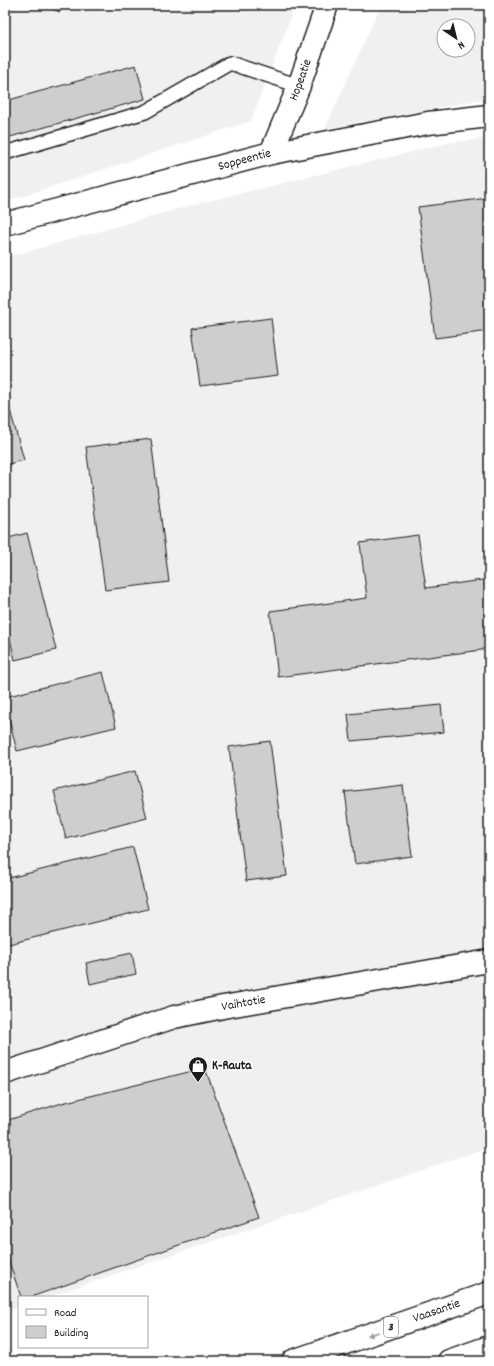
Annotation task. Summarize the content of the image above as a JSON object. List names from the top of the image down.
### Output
{
  "streets": {
    "main road": [
      "Hopeatie",
      "Soppeentie",
      "Vaihtotie",
      "Vaasantie",
      "3"
    ]
  },
  "crossings": [
    ["Hopeatie", "Soppeentie"]
  ],
  "one_way": ["Vaasantie"],
  "places": {
    "shop": ["K-Rauta"]
  },
  "legend": ["Road", "Building"],
  "north": "bottom right"
}
